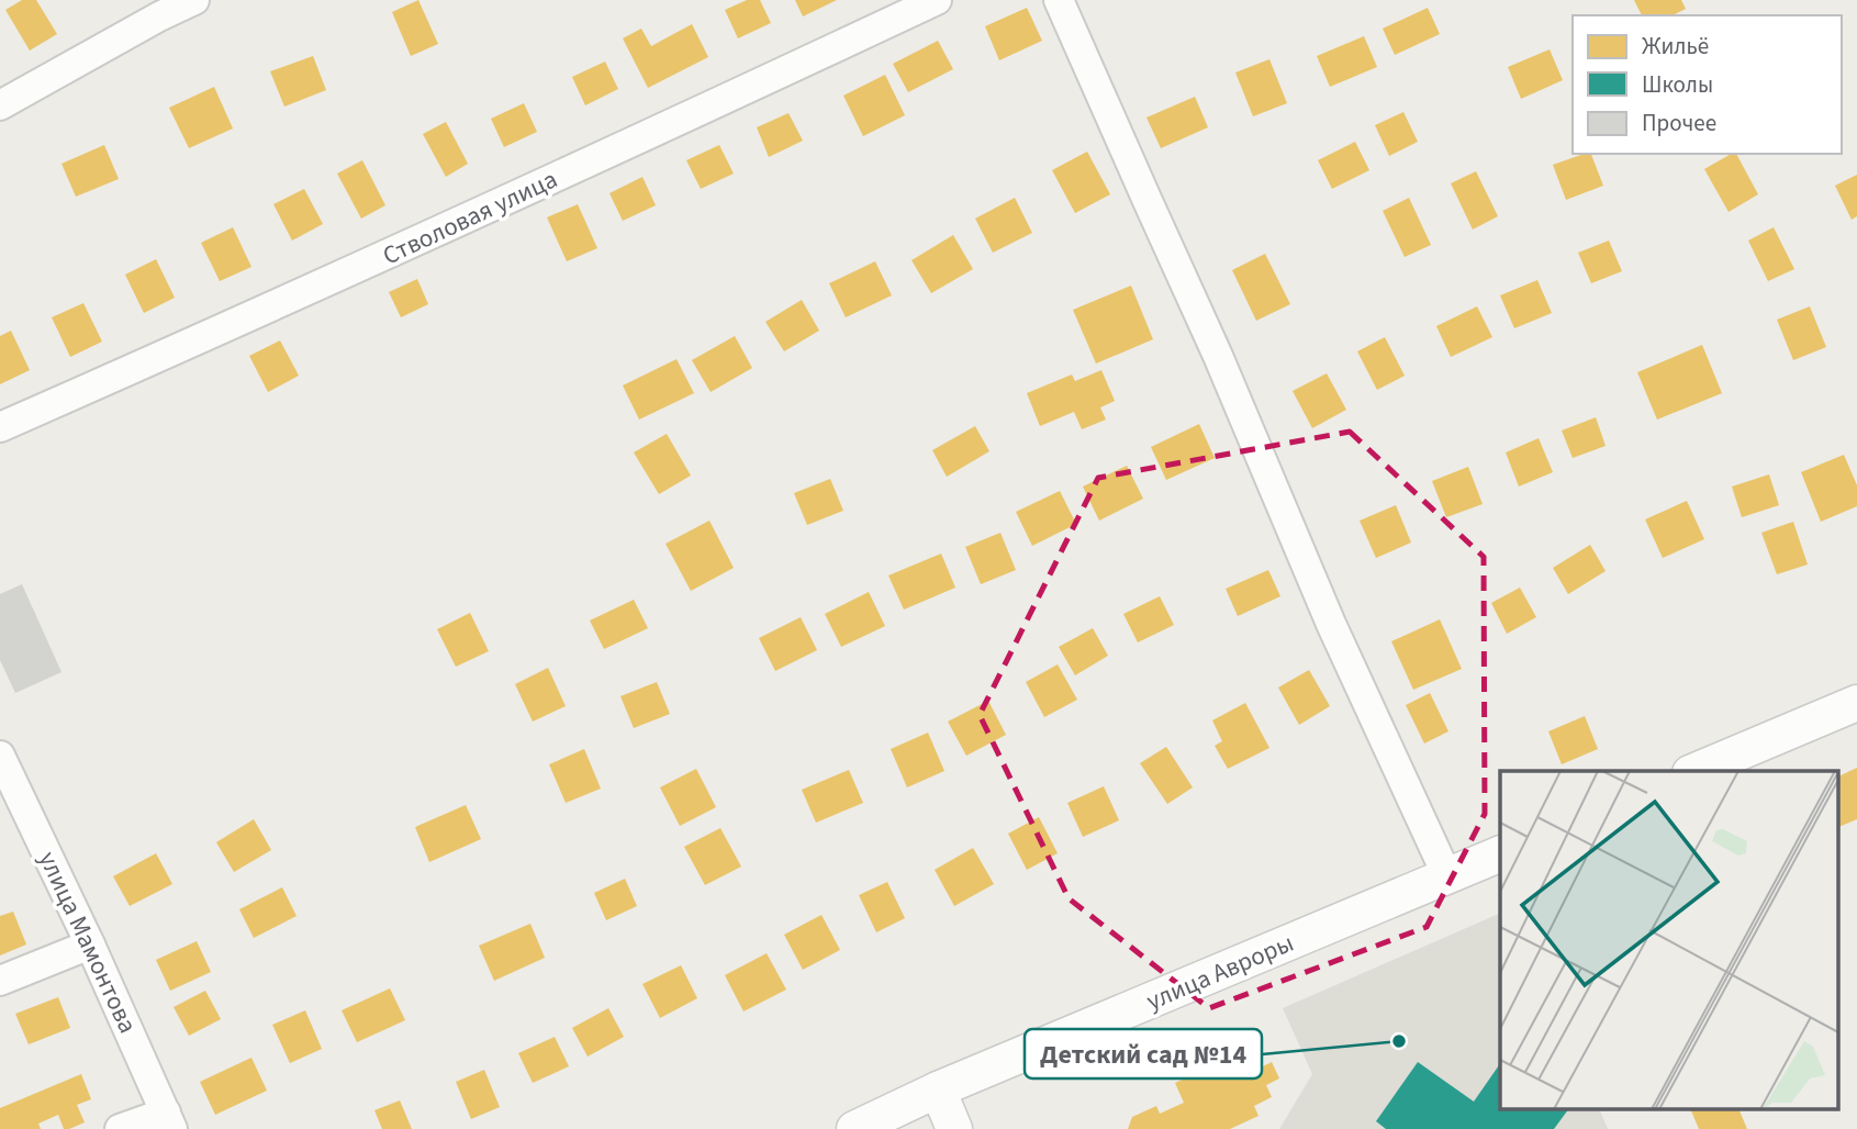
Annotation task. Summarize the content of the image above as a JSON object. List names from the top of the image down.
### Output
{
  "streets": {
    "street": ["Стволовая улица", "улица Мамонтова", "улица Авроры"]
  },
  "places": ["Детский сад №14"],
  "legend": ["Жильё", "Школы", "Прочее"]
}
